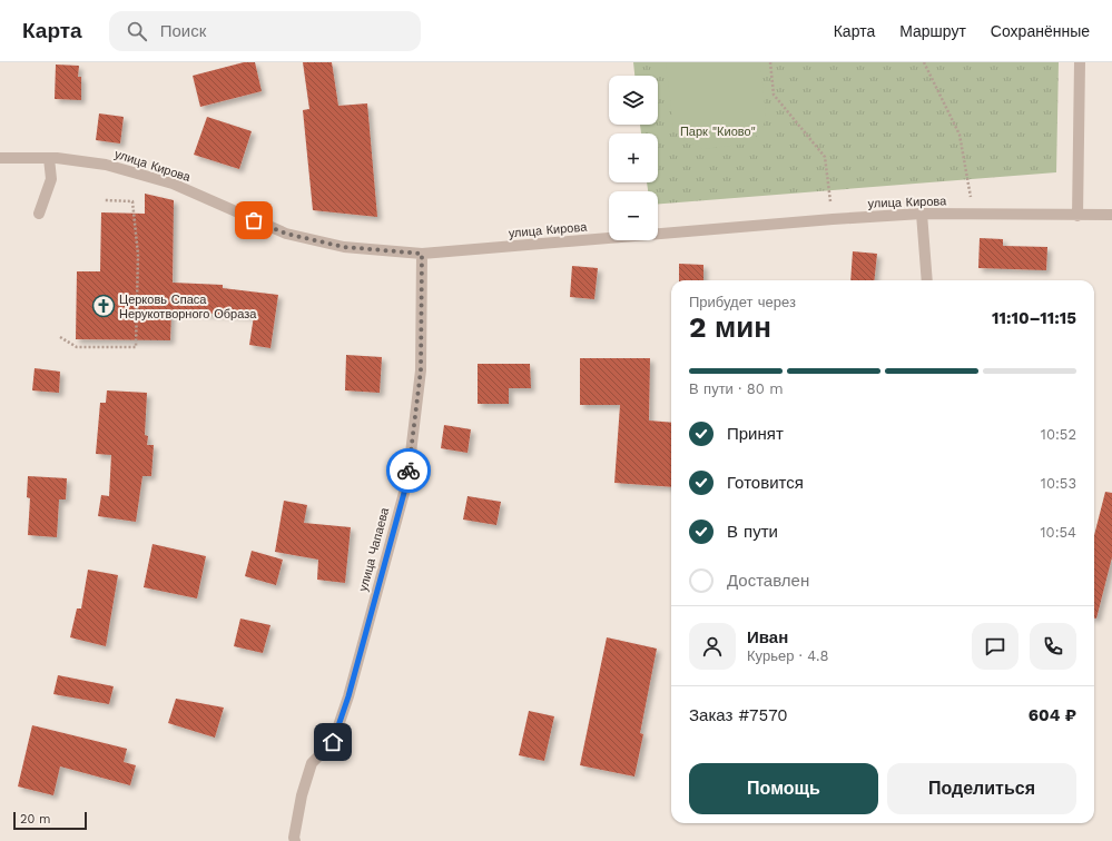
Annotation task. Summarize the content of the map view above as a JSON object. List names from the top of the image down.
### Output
{
  "streets": {
    "street": ["улица Кирова", "улица Чапаева"]
  },
  "crossings": [
    ["улица Кирова", "улица Чапаева"]
  ],
  "parks": ["Парк \"Киово\""],
  "places": {
    "church": ["Церковь Спаса Нерукотворного Образа"]
  },
  "scale_bar": "20 m",
  "page": {
    "header": "Карта",
    "search": "Поиск",
    "nav": ["Карта", "Маршрут", "Сохранённые"],
    "map_buttons": ["+", "−"],
    "heading": ["2 мин", "Прибудет через", "11:10–11:15"],
    "panel": [
      "Иван",
      "Курьер · 4.8",
      "Заказ #7570",
      "604 ₽"
    ],
    "bar": "В пути · 80 m",
    "list": [
      ["Принят", "10:52"],
      ["Готовится", "10:53"],
      ["В пути", "10:54"],
      "Доставлен"
    ],
    "buttons": ["Помощь", "Поделиться"],
    "scale": "20 m"
  }
}
